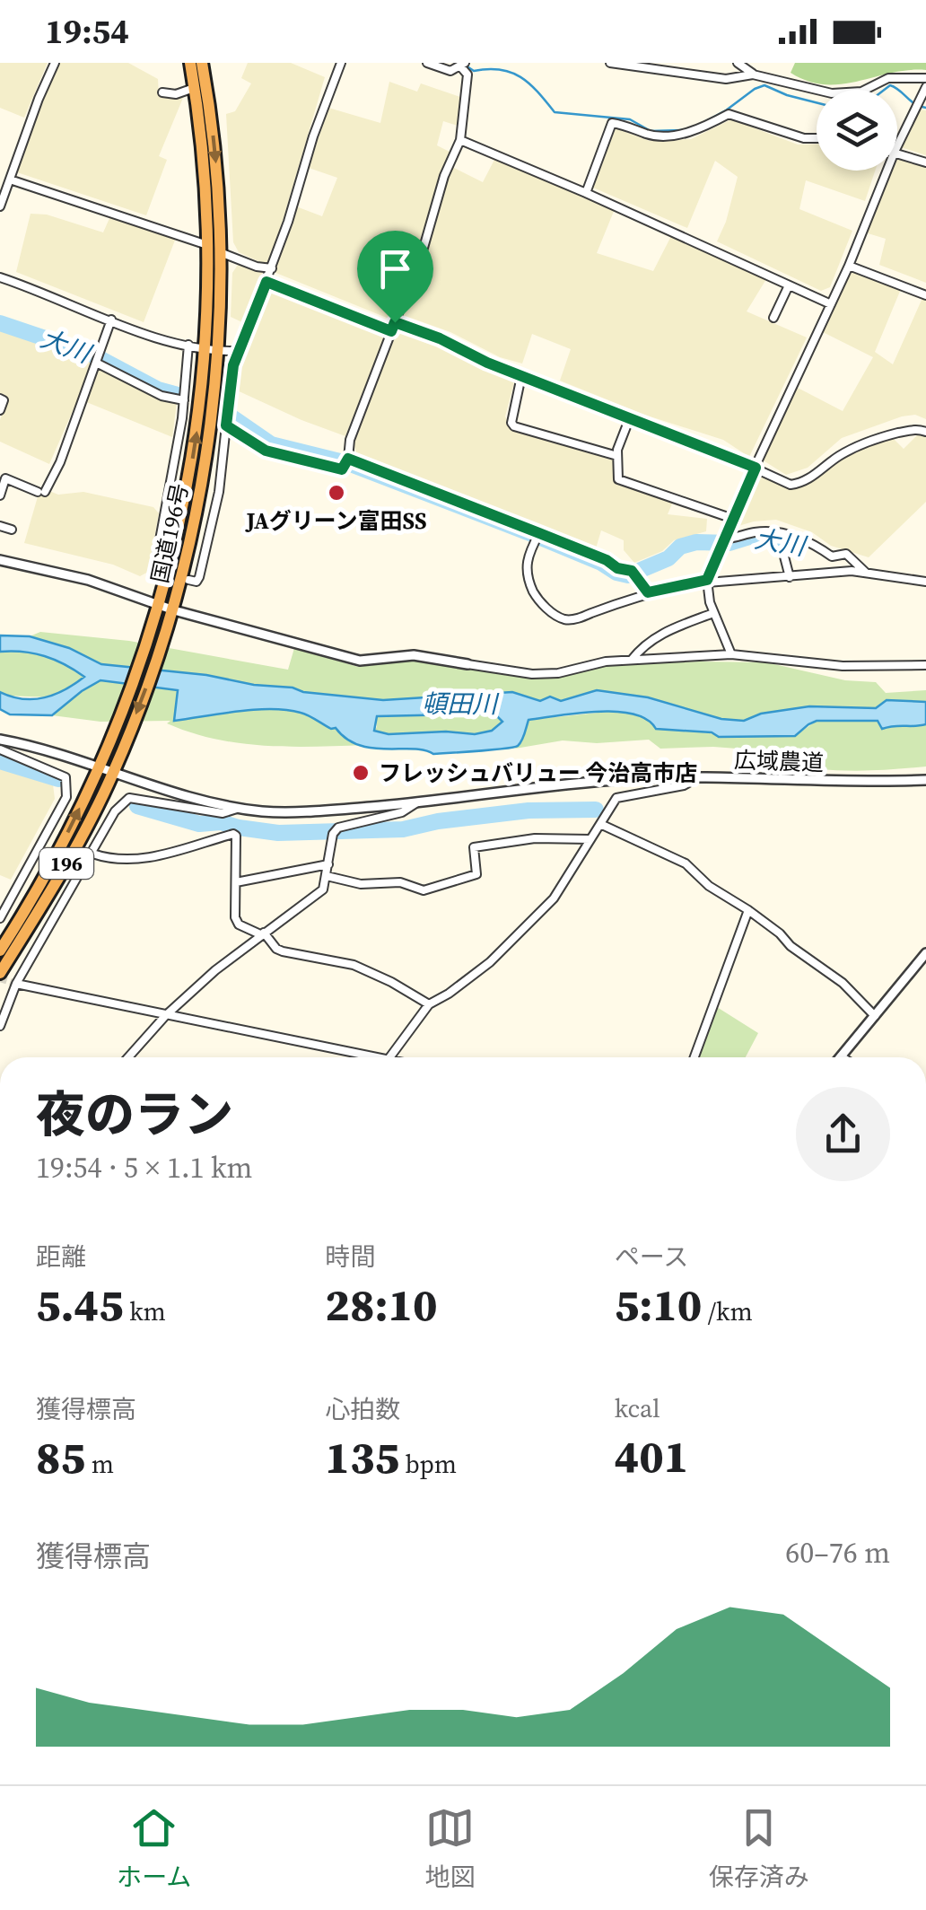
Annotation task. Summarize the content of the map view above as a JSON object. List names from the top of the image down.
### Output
{
  "streets": {
    "highway": ["国道196号", "196"],
    "street": ["広域農道"]
  },
  "crossings": [
    ["国道196号", "広域農道"]
  ],
  "water": ["大川", "頓田川"],
  "places": ["JAグリーン富田SS", "フレッシュバリュー 今治高市店"],
  "page": {
    "status": "19:54",
    "heading": ["夜のラン", "19:54 · 5 × 1.1 km"],
    "stats": [
      ["距離", "5.45 km"],
      ["時間", "28:10"],
      ["ペース", "5:10 /km"],
      ["獲得標高", "85 m"],
      ["心拍数", "135 bpm"],
      ["kcal", "401"]
    ],
    "chart": ["獲得標高", "60–76 m"],
    "tabs": ["ホーム", "地図", "保存済み"]
  }
}
